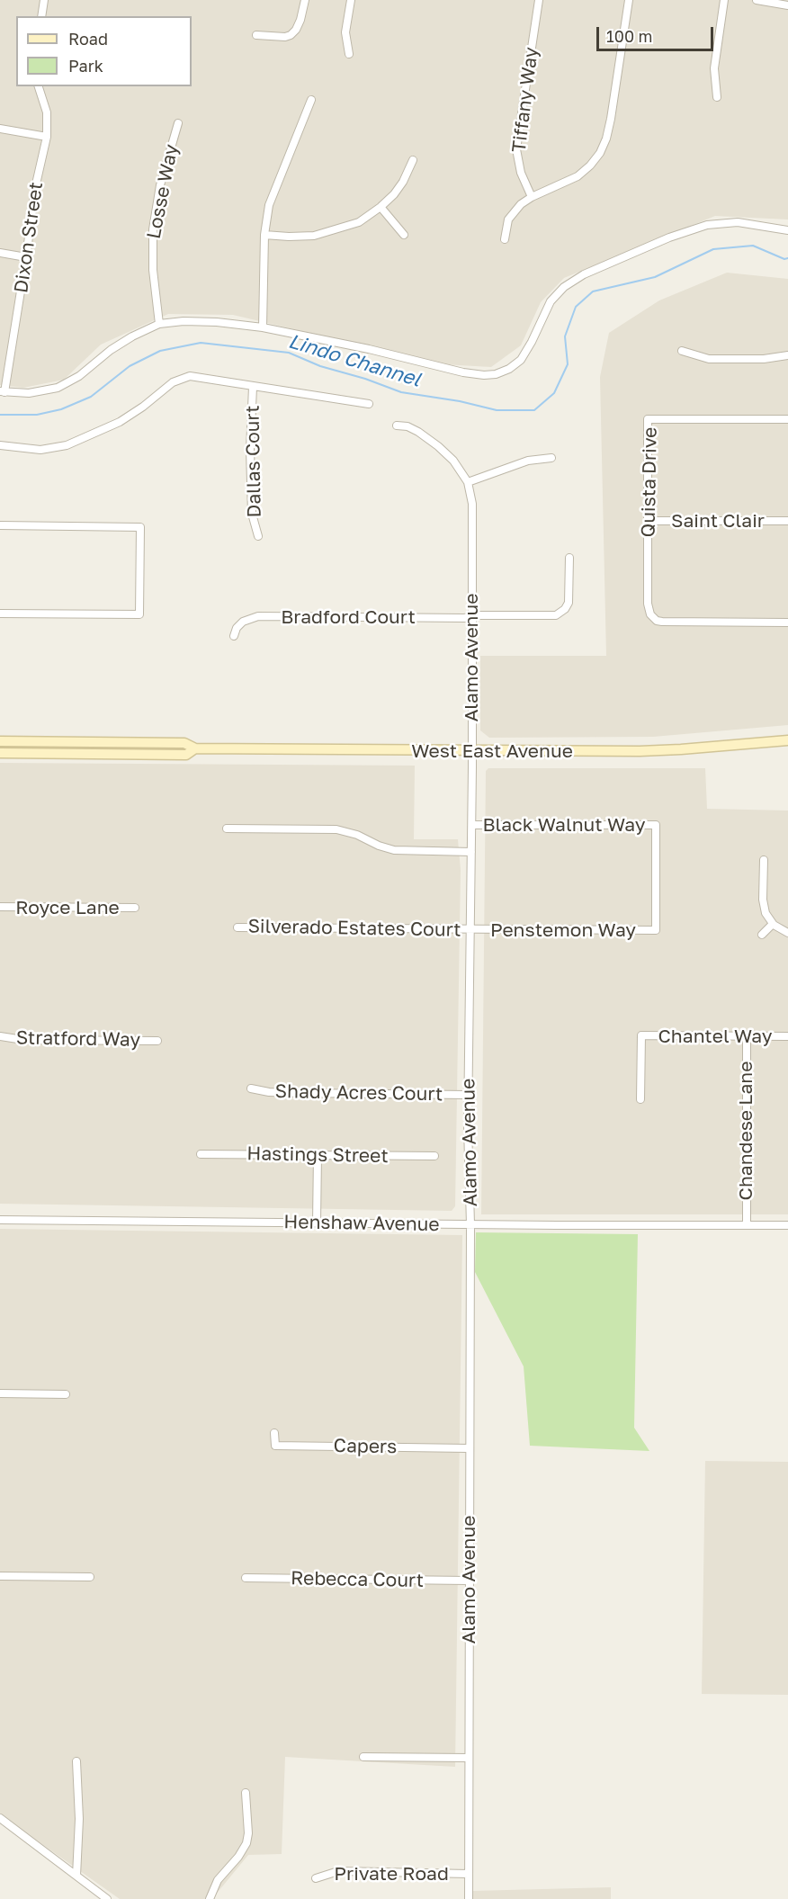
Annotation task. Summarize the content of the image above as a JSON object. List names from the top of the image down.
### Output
{
  "streets": {
    "main road": ["West East Avenue"],
    "street": [
      "Tiffany Way",
      "Losse Way",
      "Dixon Street",
      "Dallas Court",
      "Quista Drive",
      "Saint Clair",
      "Bradford Court",
      "Alamo Avenue",
      "Black Walnut Way",
      "Royce Lane",
      "Silverado Estates Court",
      "Penstemon Way",
      "Chantel Way",
      "Stratford Way",
      "Shady Acres Court",
      "Chandese Lane",
      "Hastings Street",
      "Henshaw Avenue",
      "Capers",
      "Rebecca Court",
      "Private Road"
    ]
  },
  "crossings": [
    ["Quista Drive", "Saint Clair"],
    ["Bradford Court", "Alamo Avenue"],
    ["Alamo Avenue", "West East Avenue"],
    ["Alamo Avenue", "Black Walnut Way"],
    ["Alamo Avenue", "Silverado Estates Court"],
    ["Alamo Avenue", "Penstemon Way"],
    ["Alamo Avenue", "Shady Acres Court"],
    ["Alamo Avenue", "Henshaw Avenue"],
    ["Alamo Avenue", "Capers"],
    ["Alamo Avenue", "Rebecca Court"],
    ["Alamo Avenue", "Private Road"],
    ["Black Walnut Way", "Penstemon Way"],
    ["Silverado Estates Court", "Penstemon Way"],
    ["Chantel Way", "Chandese Lane"],
    ["Chandese Lane", "Henshaw Avenue"]
  ],
  "water": ["Lindo Channel"],
  "legend": ["Road", "Park"],
  "scale_bar": "100 m"
}
